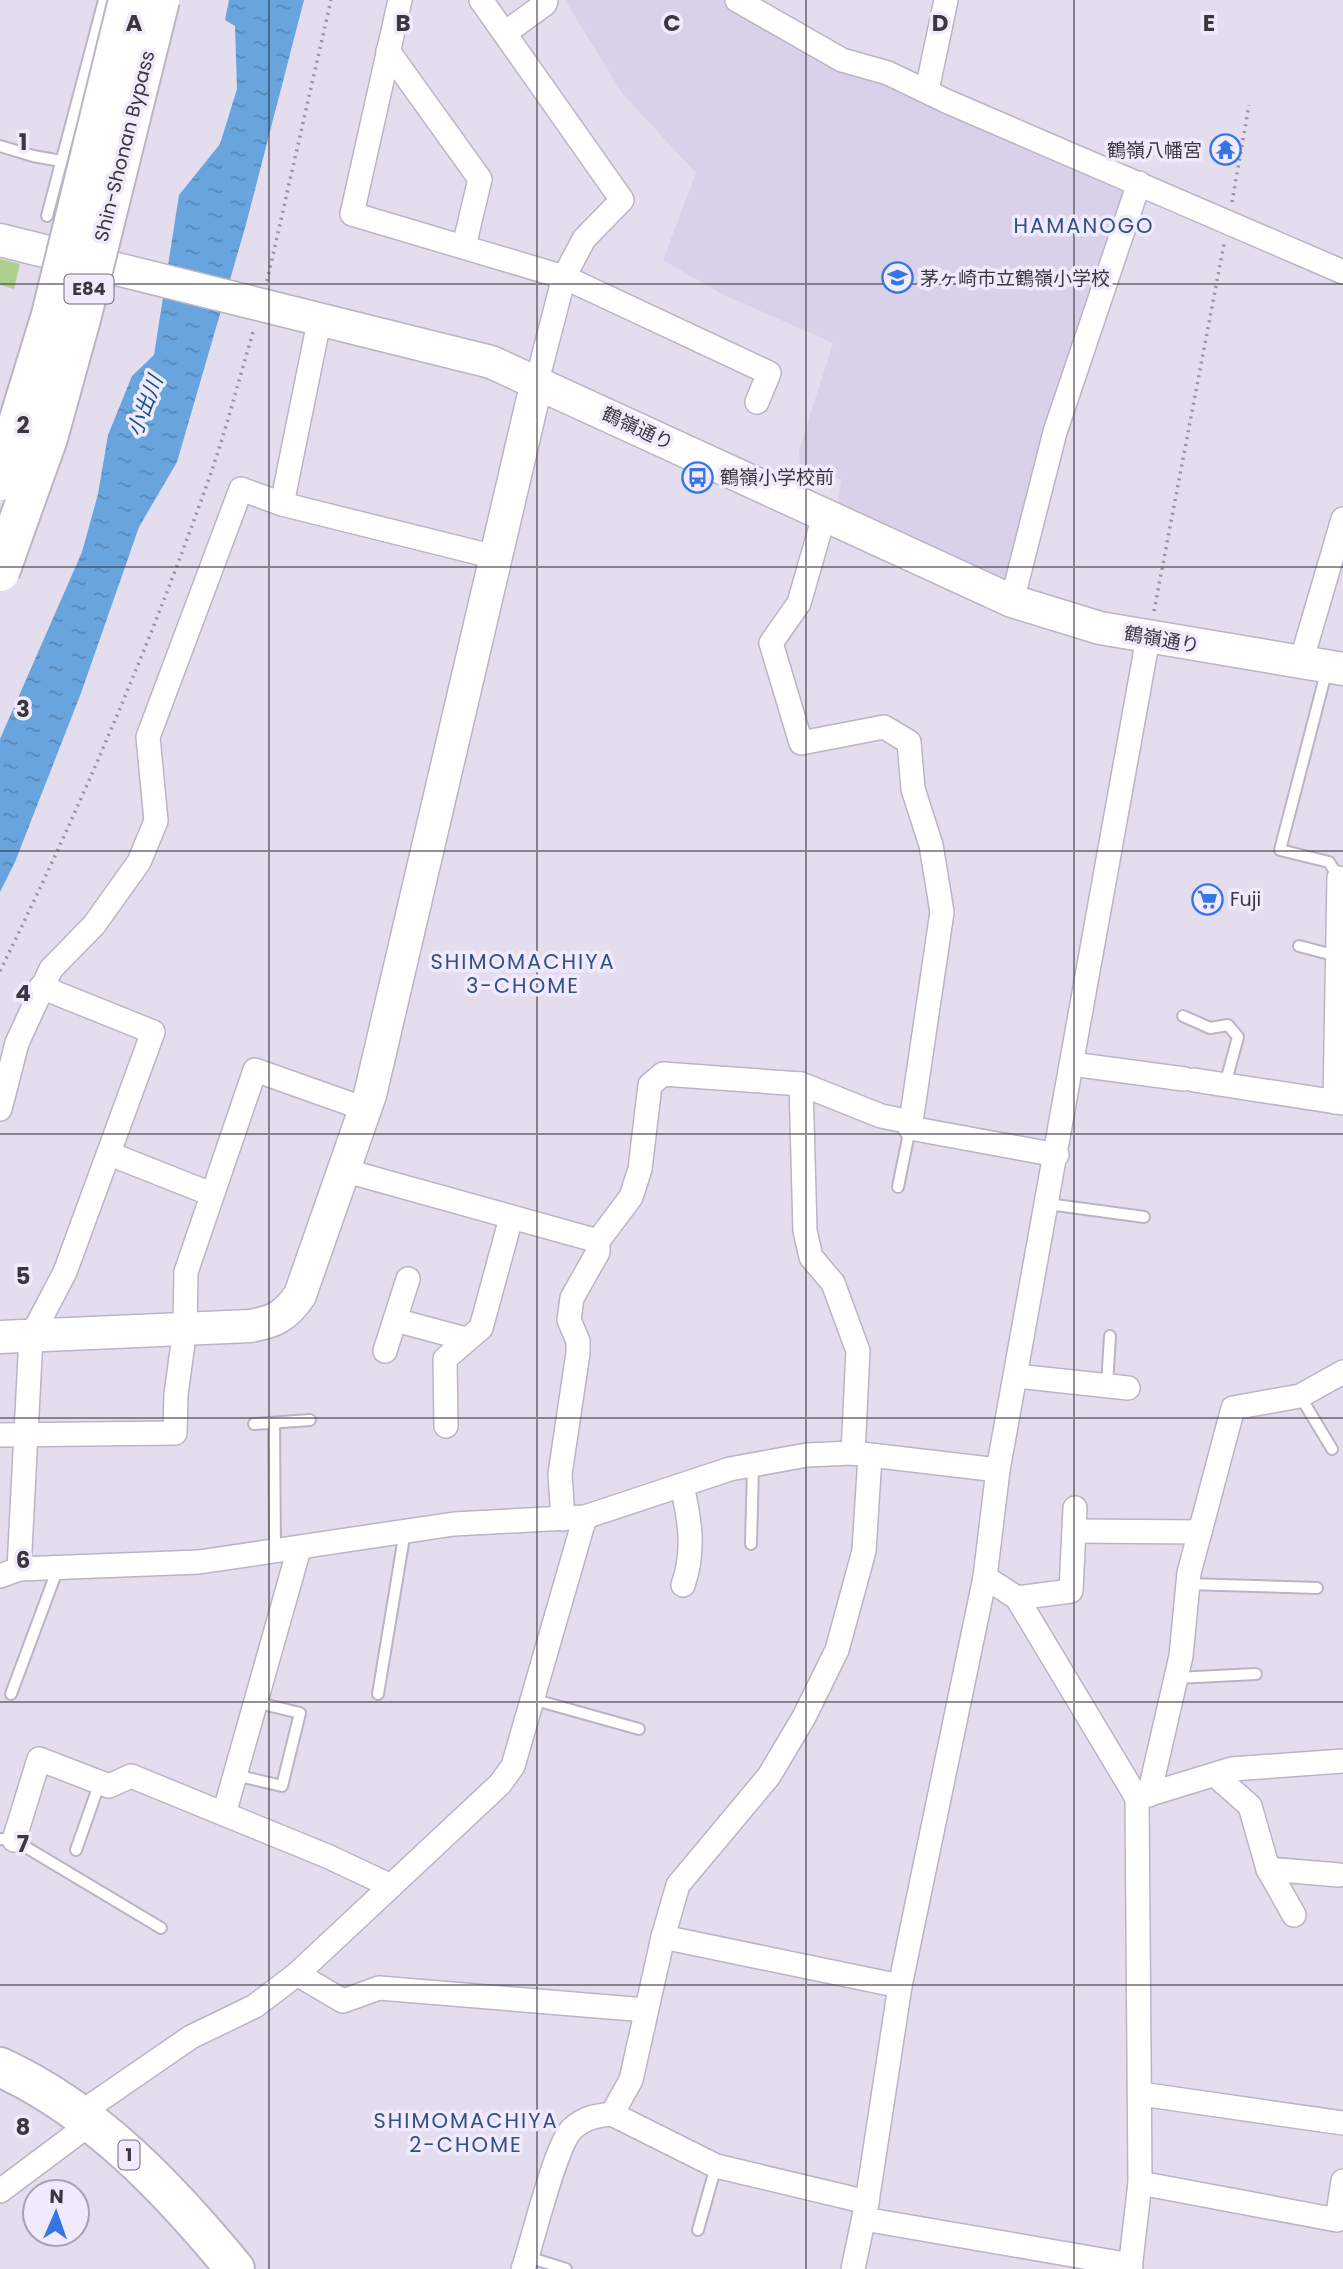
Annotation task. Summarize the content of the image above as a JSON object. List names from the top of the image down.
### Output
{
  "streets": {
    "highway": ["Shin-Shonan Bypass", "E84", "1"],
    "street": ["鶴嶺通り"]
  },
  "districts": ["HAMANOGO", "SHIMOMACHIYA 3-CHOME", "SHIMOMACHIYA 2-CHOME"],
  "water": ["小出川"],
  "places": {
    "temple": ["鶴嶺八幡宮"],
    "school or university": ["茅ヶ崎市立鶴嶺小学校"],
    "bus stop": ["鶴嶺小学校前"],
    "supermarket": ["Fuji"]
  },
  "north": "top",
  "grid": {
    "columns": [
      "A",
      "B",
      "C",
      "D",
      "E"
    ],
    "rows": [
      "1",
      "2",
      "3",
      "4",
      "5",
      "6",
      "7",
      "8"
    ]
  }
}
